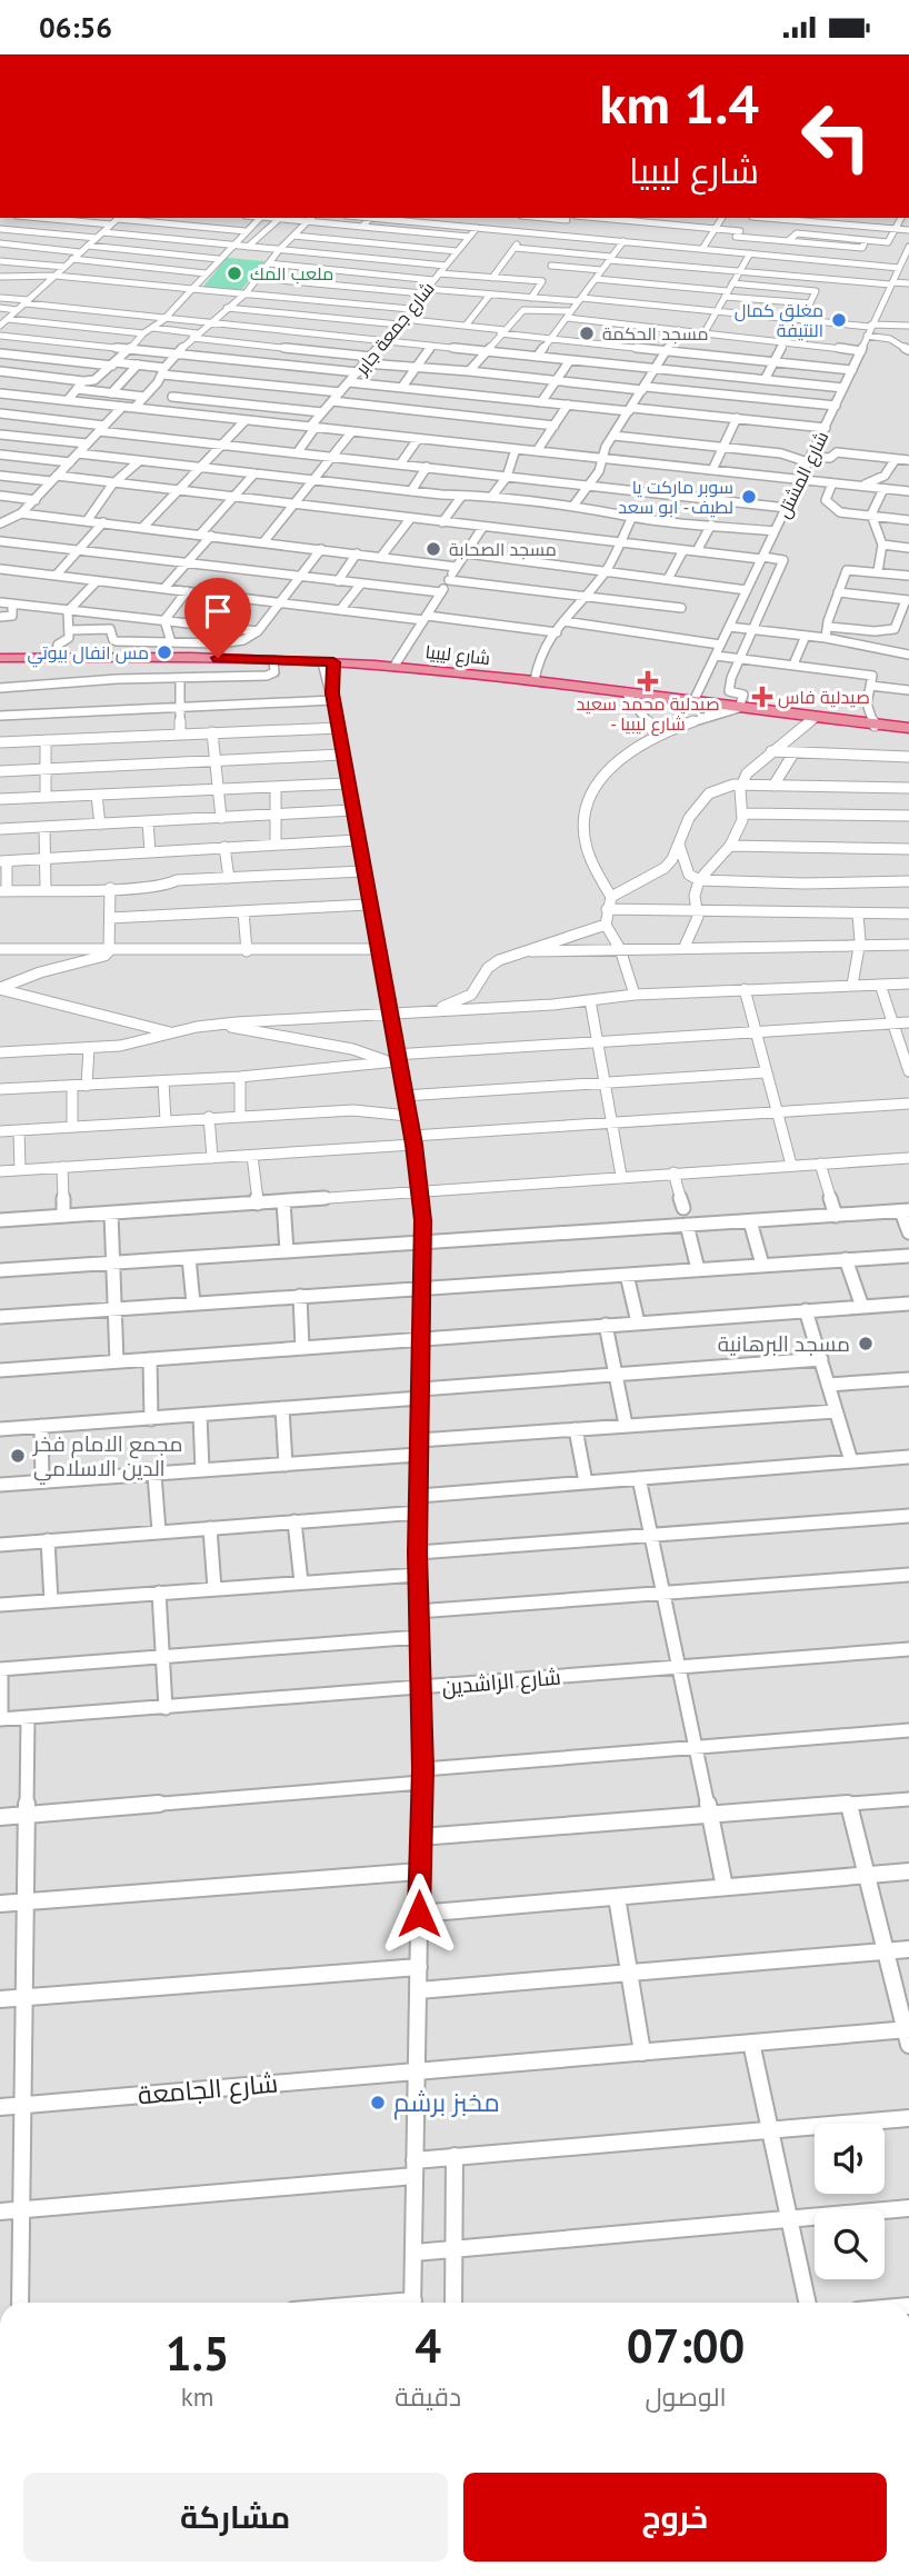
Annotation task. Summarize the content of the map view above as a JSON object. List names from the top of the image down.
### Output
{
  "streets": {
    "highway": ["شارع ليبيا"],
    "street": [
      "شارع جمعة جابر",
      "شارع المشتل",
      "شارع الراشدين",
      "شارع الجامعة"
    ]
  },
  "crossings": [
    ["شارع المشتل", "شارع ليبيا"]
  ],
  "places": {
    "other": [
      "ملعب المك",
      "مغلق كمال النتيفة",
      "مسجد الحكمة",
      "سوبر ماركت يا لطيف - ابو سعد",
      "مسجد الصحابة",
      "مس انفال بيوتي",
      "مسجد البرهانية",
      "مجمع الامام فخر الدين الاسلامي",
      "مخبز برشم"
    ],
    "health": ["صيدلية محمد سعيد - شارع ليبيا", "صيدلية فاس"]
  },
  "page": {
    "status": "06:56",
    "turn": ["1.4 km", "شارع ليبيا"],
    "eta": [
      "07:00",
      "الوصول",
      "4",
      "دقيقة",
      "1.5",
      "km"
    ],
    "buttons": ["خروج", "مشاركة"]
  }
}
